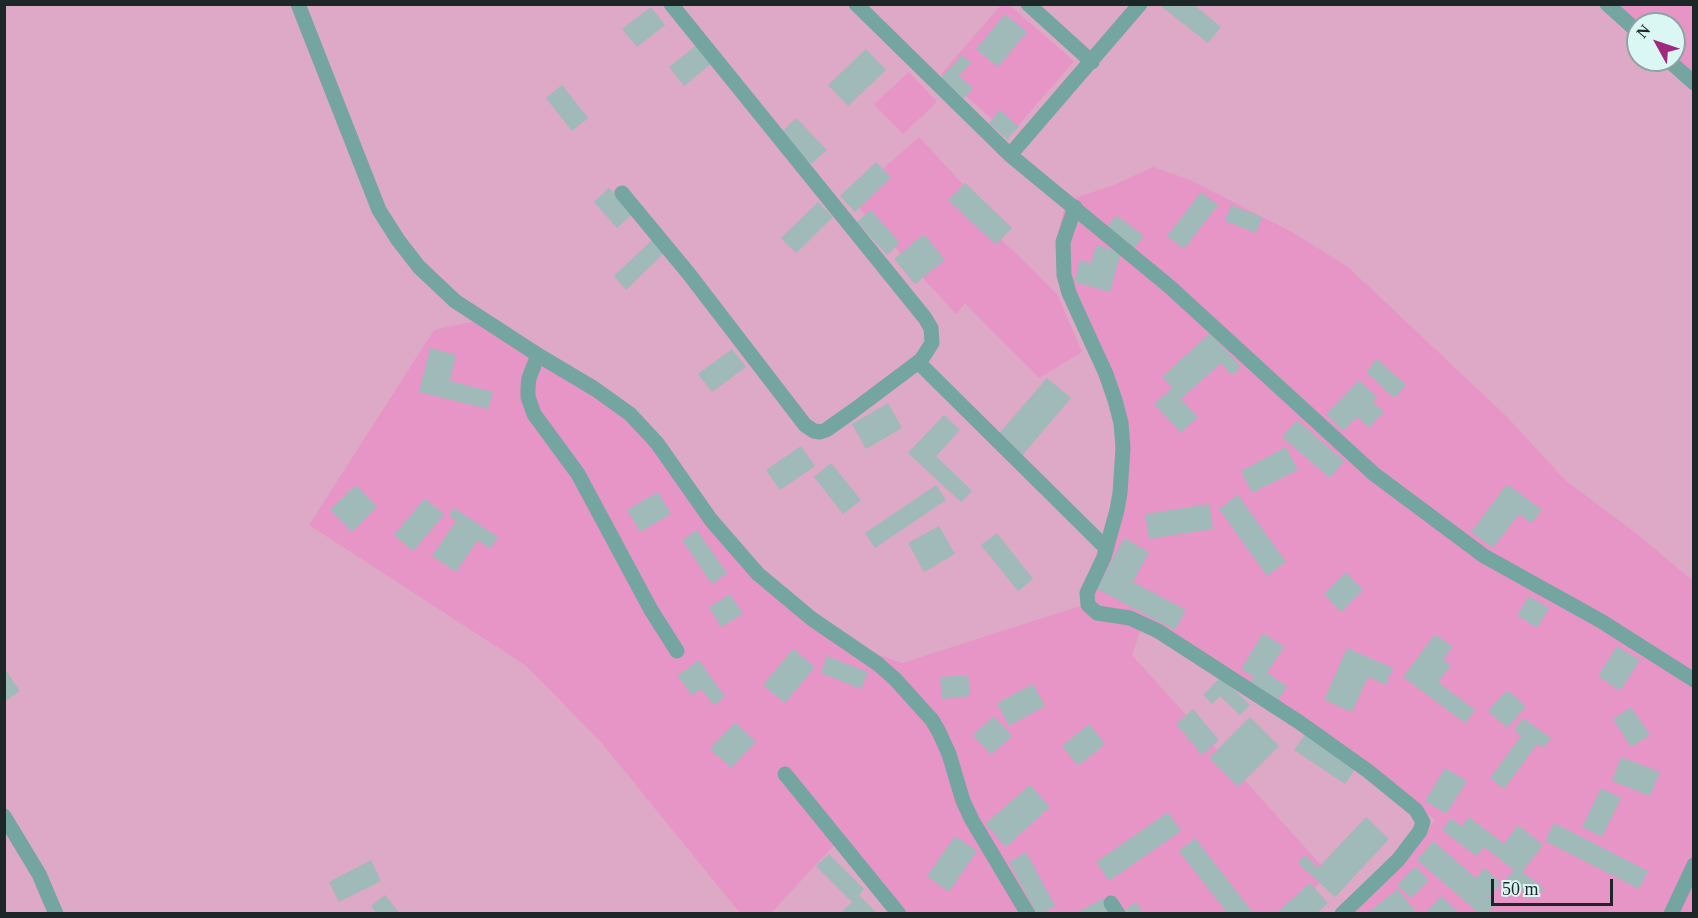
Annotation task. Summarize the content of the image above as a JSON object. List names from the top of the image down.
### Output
{
  "scale_bar": "50 m",
  "north": "top left"
}
